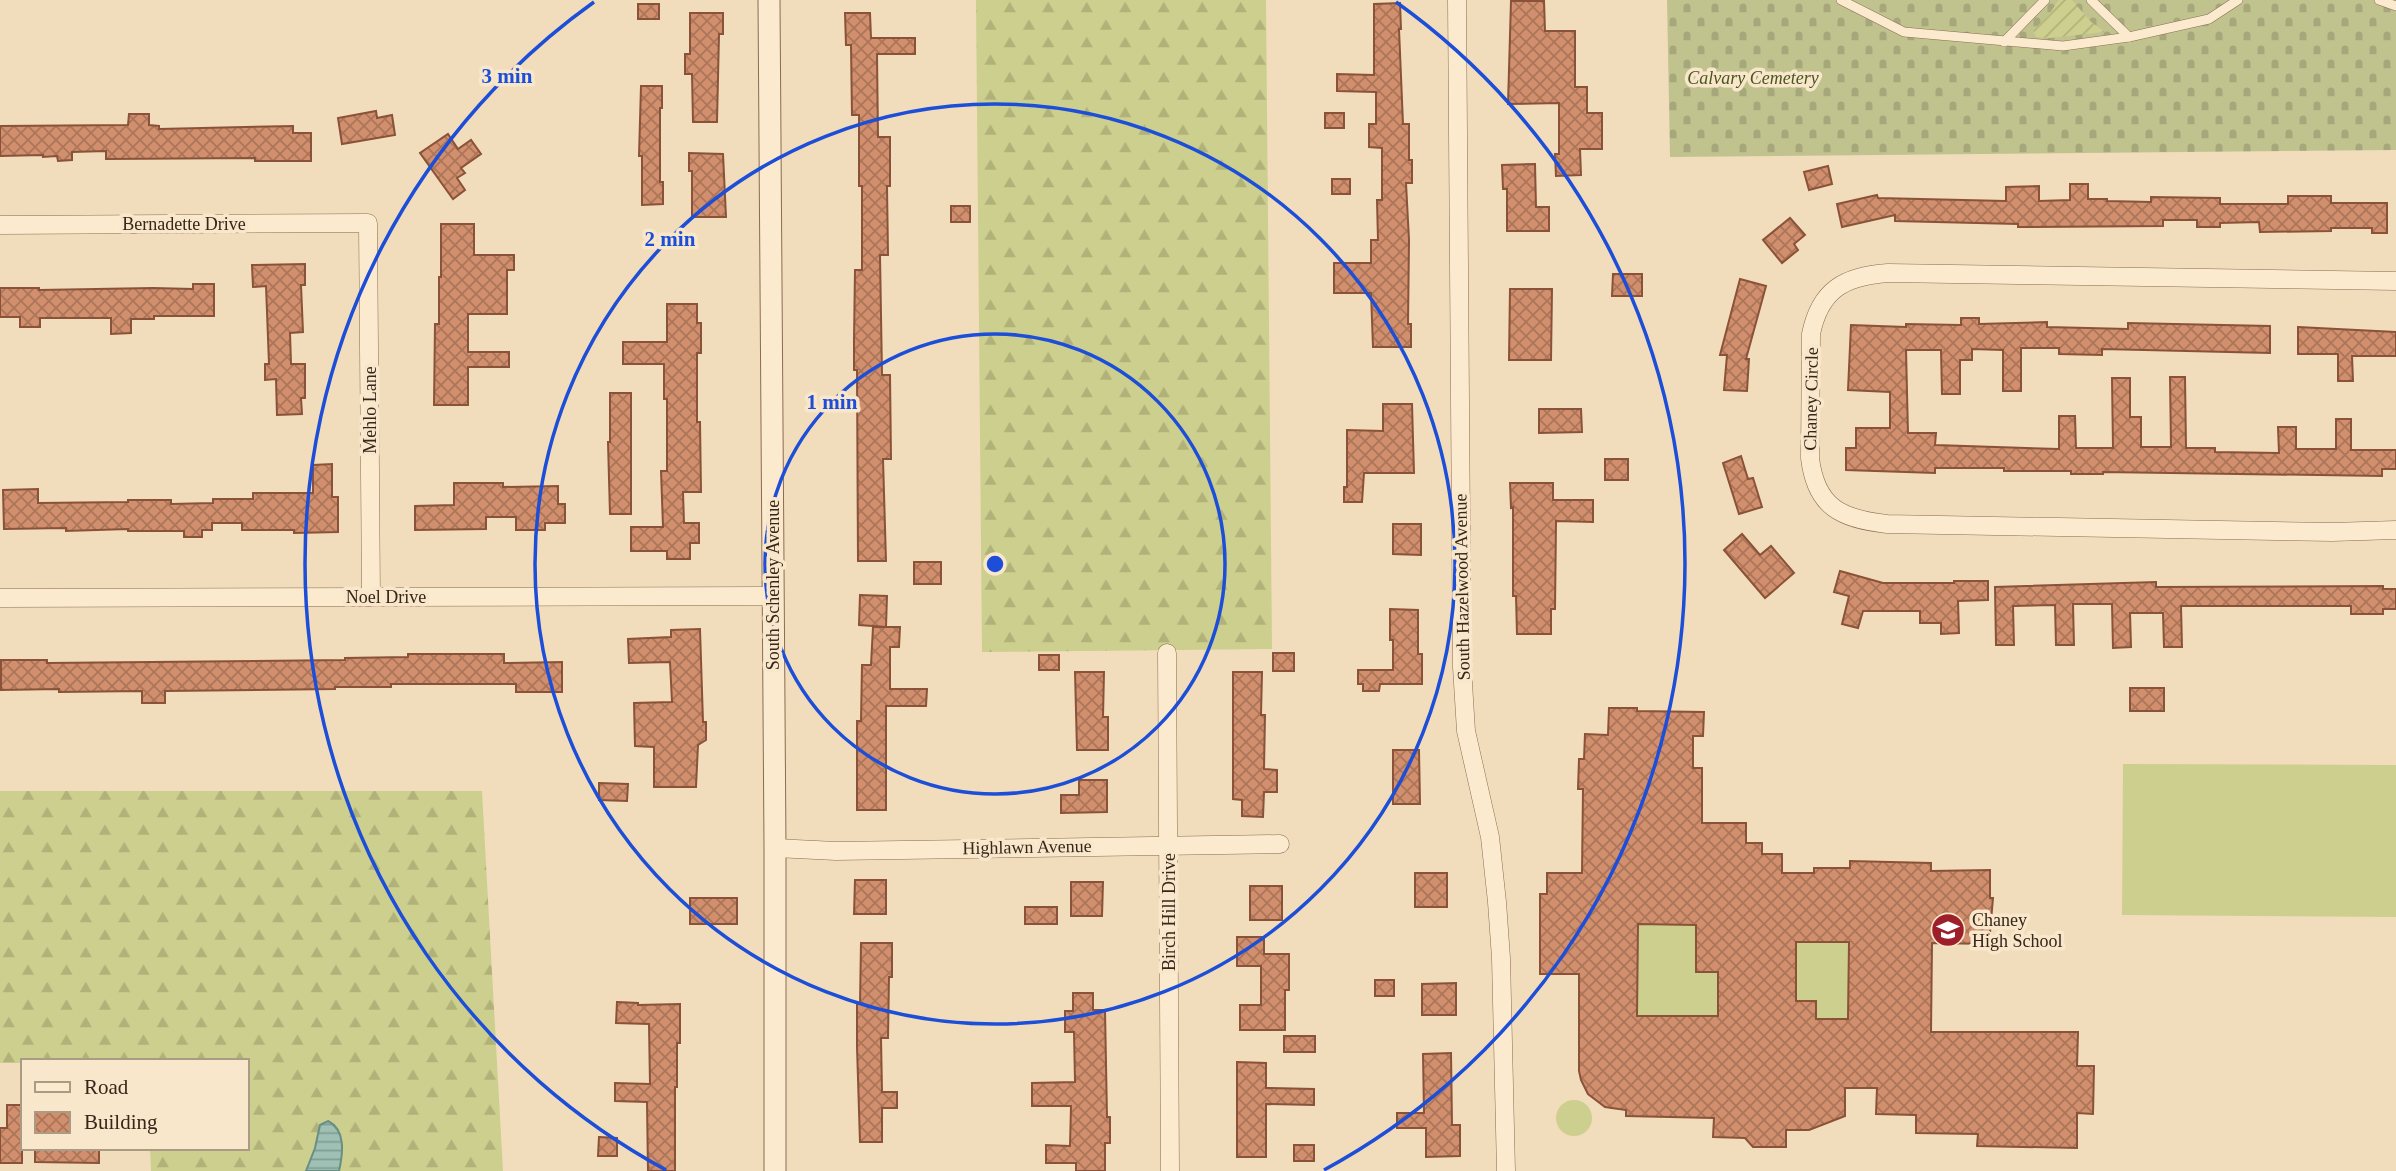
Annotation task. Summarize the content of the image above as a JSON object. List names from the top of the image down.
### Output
{
  "streets": {
    "street": [
      "Bernadette Drive",
      "Chaney Circle",
      "Mehlo Lane",
      "South Schenley Avenue",
      "South Hazelwood Avenue",
      "Noel Drive",
      "Highlawn Avenue",
      "Birch Hill Drive"
    ]
  },
  "crossings": [
    ["Bernadette Drive", "Mehlo Lane"],
    ["Mehlo Lane", "Noel Drive"],
    ["South Schenley Avenue", "Noel Drive"],
    ["South Schenley Avenue", "Highlawn Avenue"],
    ["Highlawn Avenue", "Birch Hill Drive"]
  ],
  "parks": ["Calvary Cemetery"],
  "places": {
    "school or university": ["Chaney High School"]
  },
  "legend": ["Road", "Building"],
  "rings": ["3 min", "2 min", "1 min"]
}
